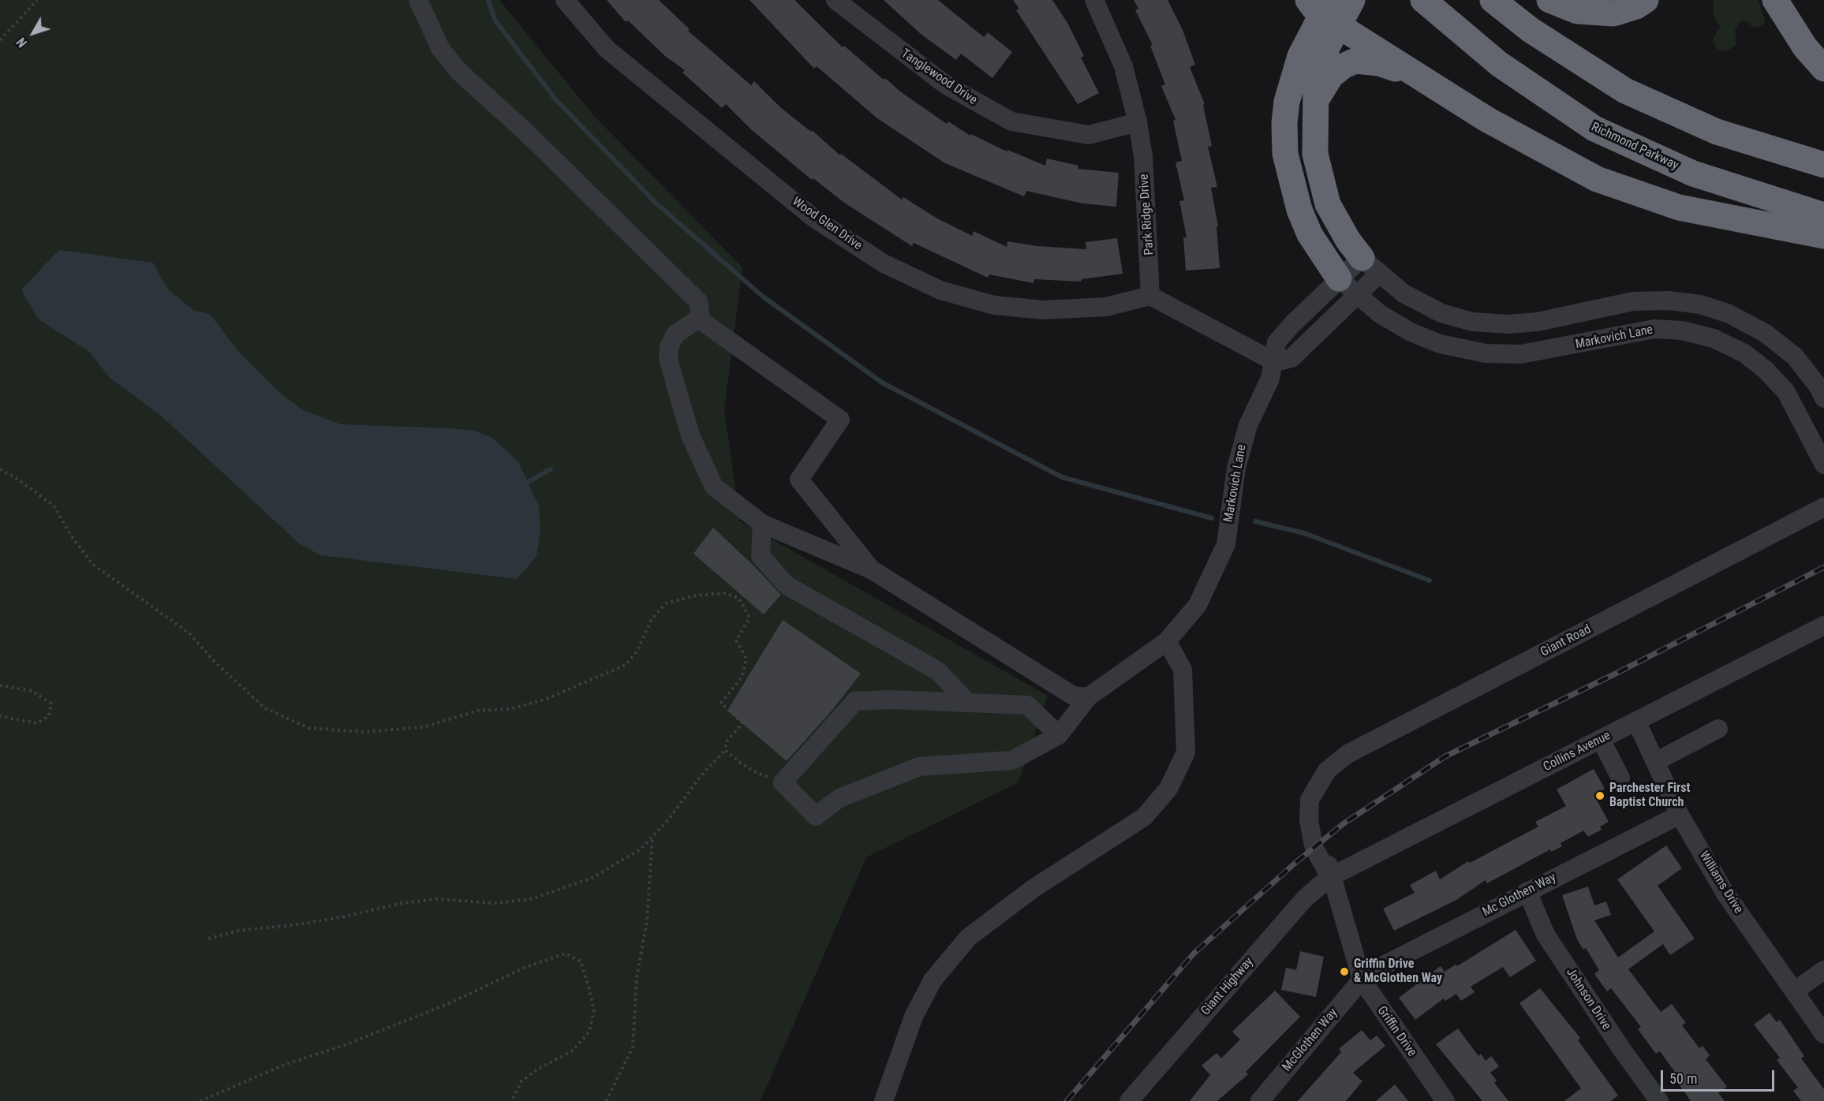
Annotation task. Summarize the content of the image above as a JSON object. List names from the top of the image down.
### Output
{
  "streets": {
    "highway": ["Richmond Parkway"],
    "street": [
      "Tanglewood Drive",
      "Park Ridge Drive",
      "Wood Glen Drive",
      "Markovich Lane",
      "Giant Road",
      "Collins Avenue",
      "Williams Drive",
      "Mc Glothen Way",
      "Giant Highway",
      "Johnson Drive",
      "Griffin Drive",
      "McGlothen Way"
    ]
  },
  "crossings": [
    ["Tanglewood Drive", "Park Ridge Drive"],
    ["Park Ridge Drive", "Wood Glen Drive"],
    ["Giant Road", "Collins Avenue"],
    ["Giant Road", "Giant Highway"],
    ["Giant Road", "Griffin Drive"],
    ["Collins Avenue", "Williams Drive"],
    ["Collins Avenue", "Giant Highway"],
    ["Collins Avenue", "Griffin Drive"],
    ["Williams Drive", "Mc Glothen Way"],
    ["Mc Glothen Way", "Johnson Drive"],
    ["Mc Glothen Way", "Griffin Drive"],
    ["Mc Glothen Way", "McGlothen Way"],
    ["Giant Highway", "Griffin Drive"],
    ["Griffin Drive", "McGlothen Way"]
  ],
  "places": ["Parchester First Baptist Church", "Griffin Drive & McGlothen Way"],
  "scale_bar": "50 m",
  "north": "bottom left"
}
